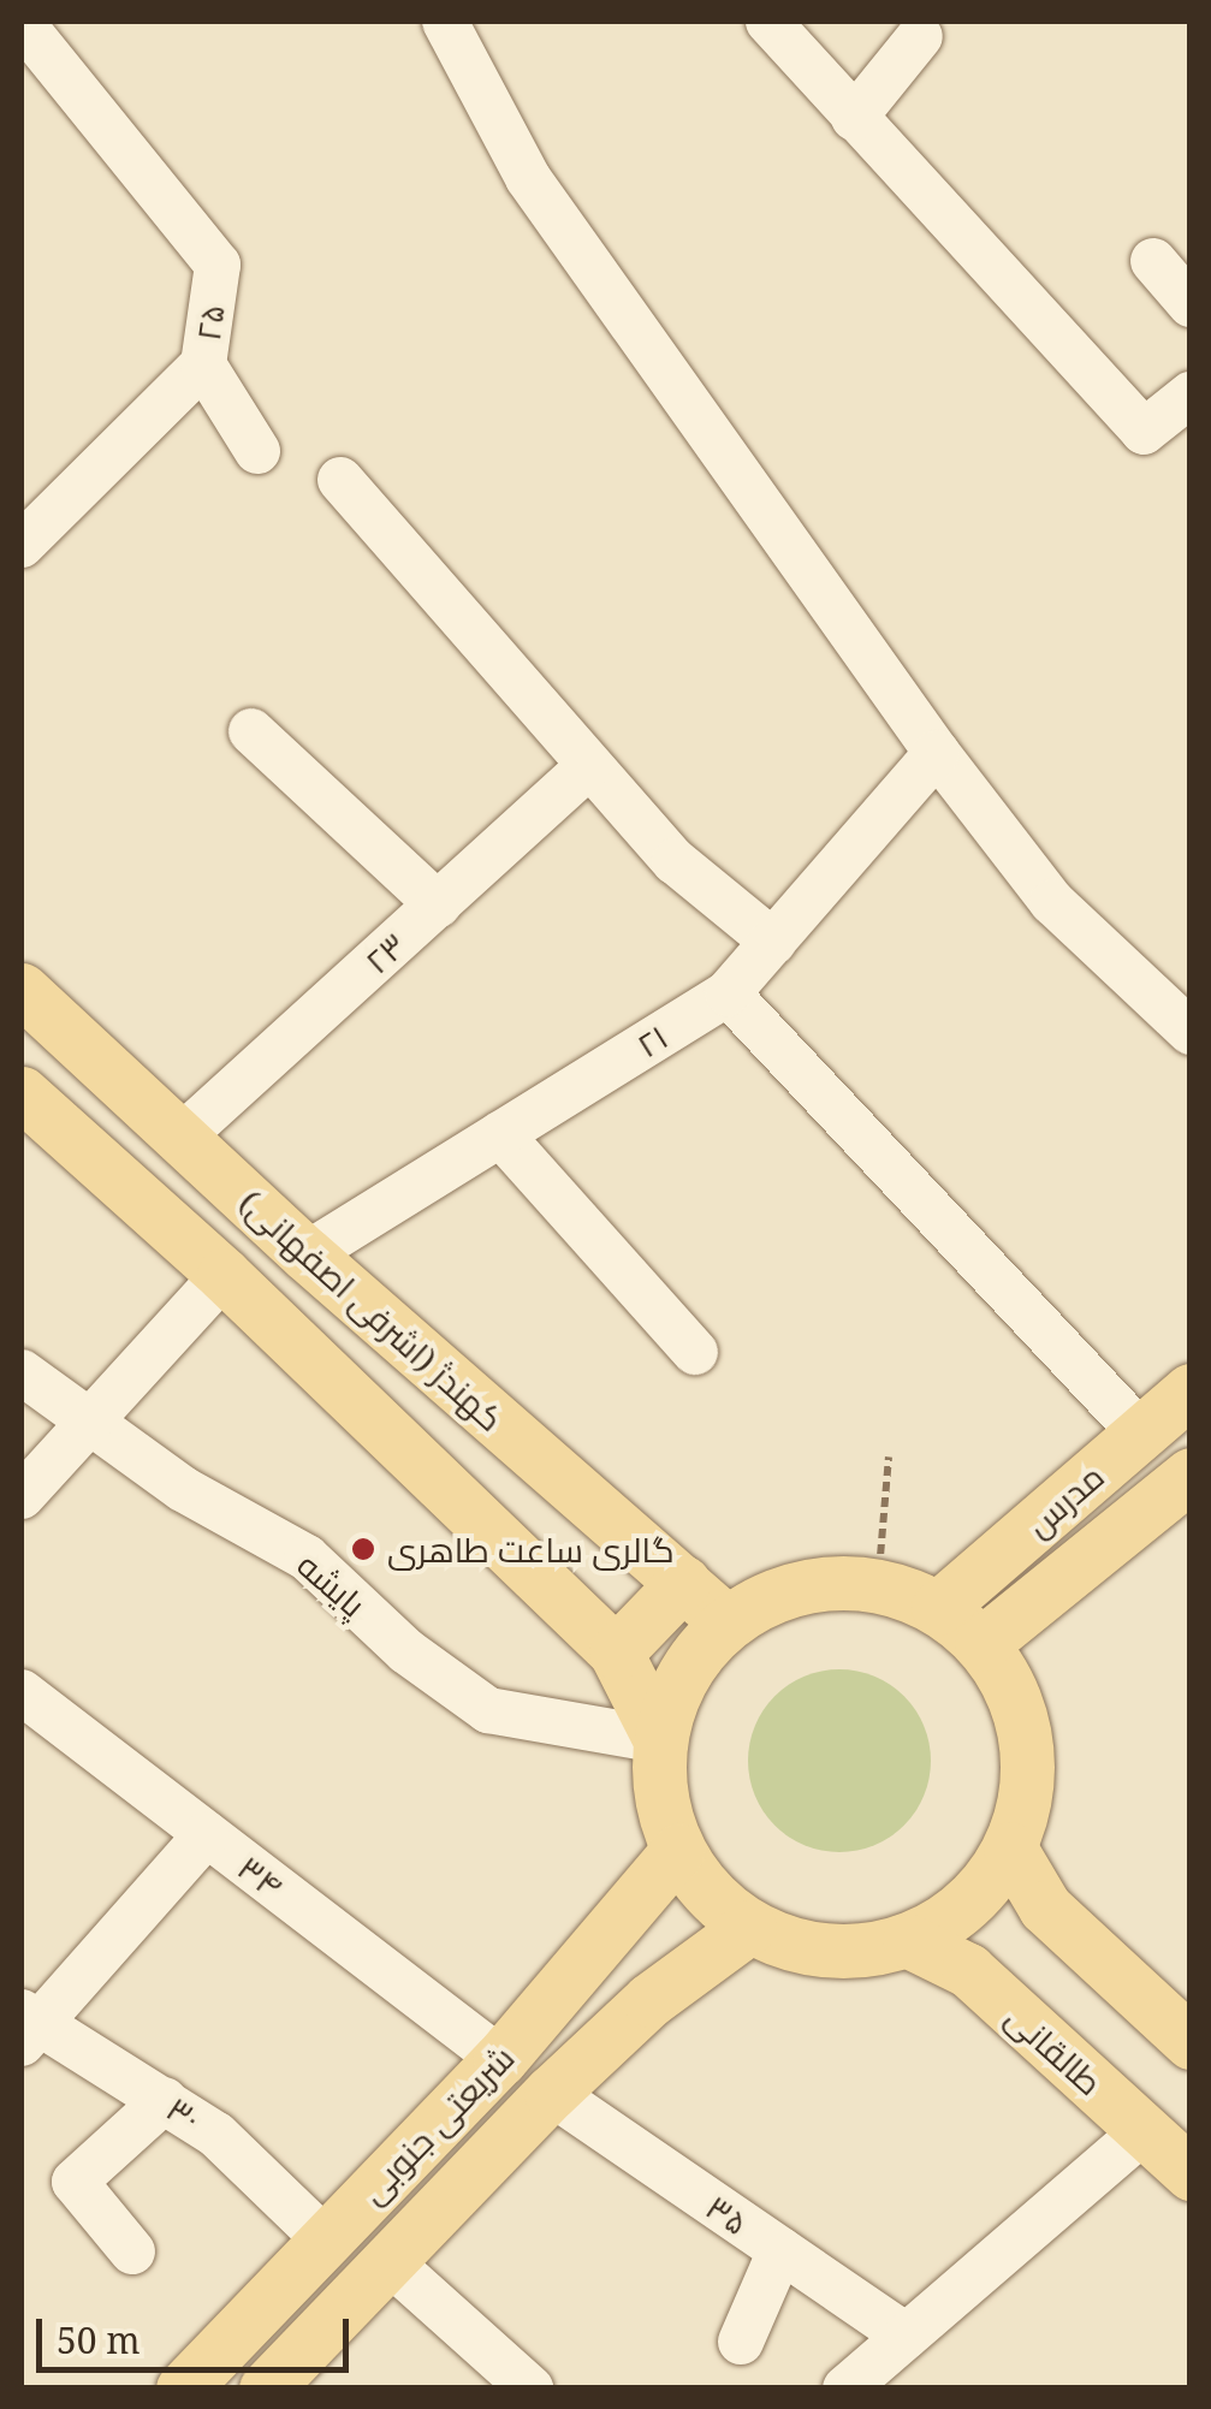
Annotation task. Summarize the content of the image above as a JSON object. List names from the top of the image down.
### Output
{
  "streets": {
    "main road": [
      "کهندژ (اشرفی اصفهانی)",
      "مدرس",
      "طالقانی",
      "شریعتی جنوبی"
    ],
    "street": [
      "۲۵",
      "۲۳",
      "۲۱",
      "پایشه",
      "۳۴",
      "۳۰",
      "۳۵"
    ]
  },
  "crossings": [
    ["۲۳", "کهندژ (اشرفی اصفهانی)"],
    ["۲۱", "کهندژ (اشرفی اصفهانی)"],
    ["کهندژ (اشرفی اصفهانی)", "مدرس"],
    ["کهندژ (اشرفی اصفهانی)", "پایشه"],
    ["کهندژ (اشرفی اصفهانی)", "طالقانی"],
    ["کهندژ (اشرفی اصفهانی)", "شریعتی جنوبی"],
    ["مدرس", "پایشه"],
    ["مدرس", "طالقانی"],
    ["مدرس", "شریعتی جنوبی"],
    ["پایشه", "طالقانی"],
    ["پایشه", "شریعتی جنوبی"],
    ["۳۴", "شریعتی جنوبی"],
    ["طالقانی", "شریعتی جنوبی"],
    ["۳۰", "شریعتی جنوبی"],
    ["شریعتی جنوبی", "۳۵"]
  ],
  "places": ["گالری ساعت طاهری"],
  "scale_bar": "50 m"
}
